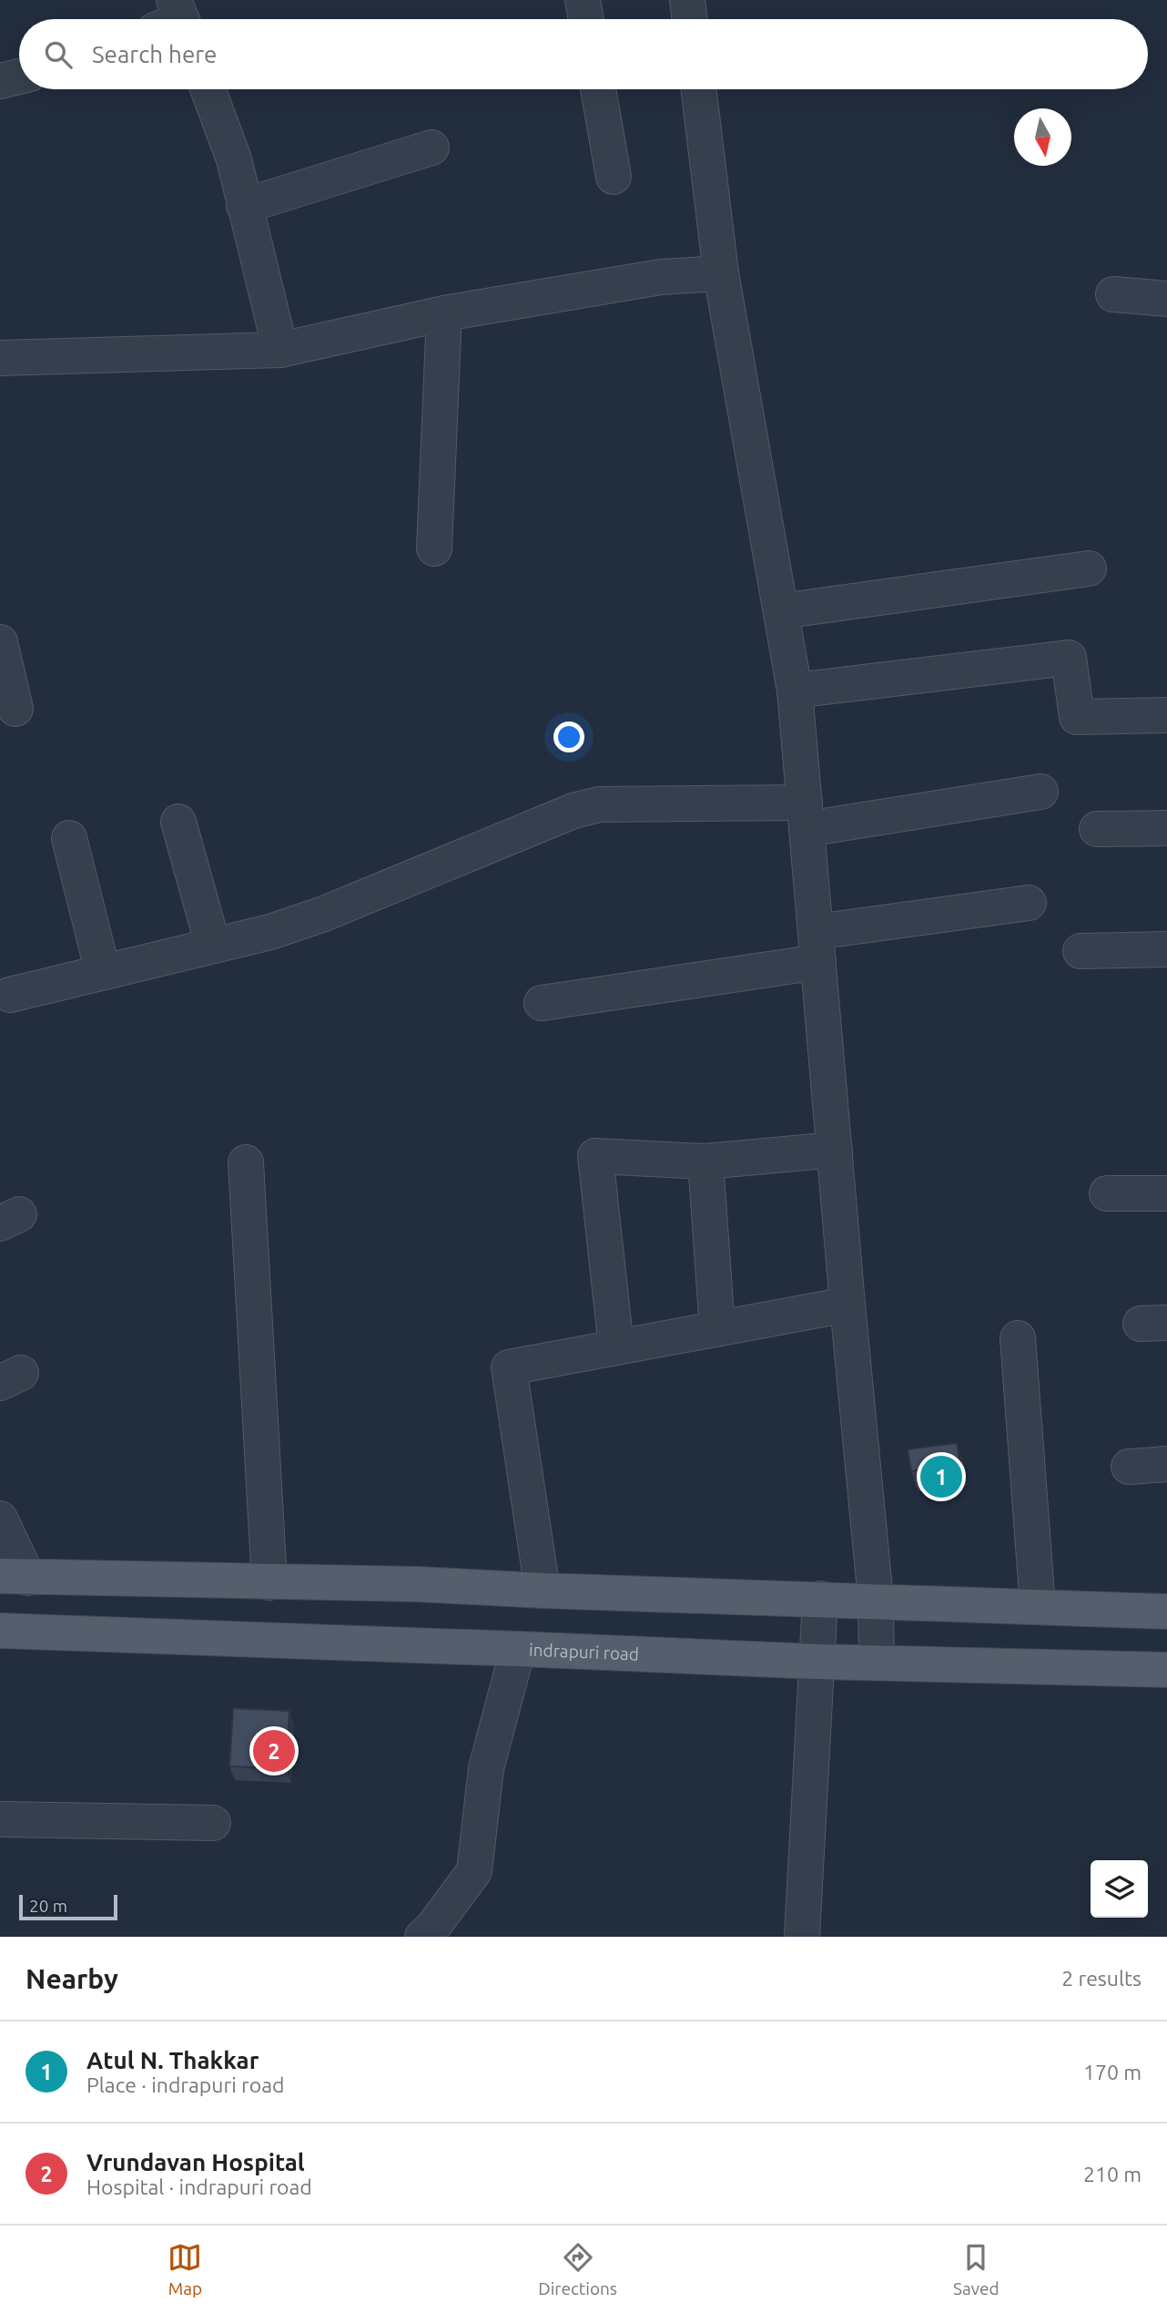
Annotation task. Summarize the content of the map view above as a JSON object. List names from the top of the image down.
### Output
{
  "streets": {
    "main road": ["indrapuri road"]
  },
  "scale_bar": "20 m",
  "north": "bottom",
  "page": {
    "search": "Search here",
    "pins": ["1", "2"],
    "scale": "20 m",
    "heading": ["Nearby", "2 results"],
    "list": [
      {
        "mark": "1",
        "name": "Atul N. Thakkar",
        "note": "Place · indrapuri road",
        "value": "170 m"
      },
      {
        "mark": "2",
        "name": "Vrundavan Hospital",
        "note": "Hospital · indrapuri road",
        "value": "210 m"
      }
    ],
    "nav": ["Map", "Directions", "Saved"]
  }
}
